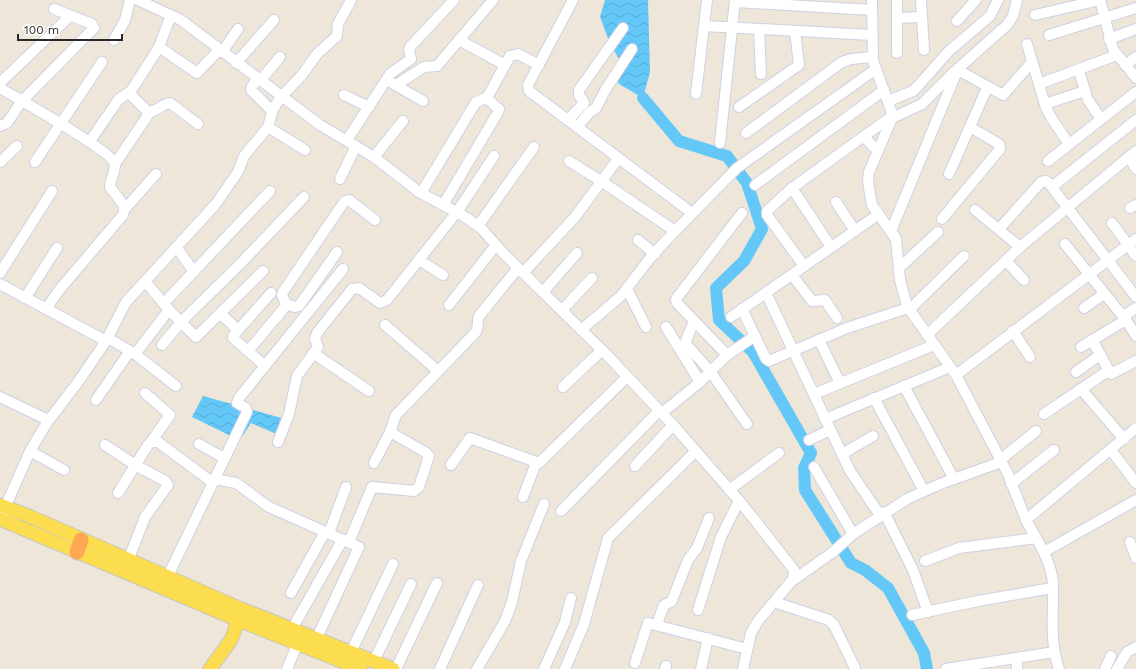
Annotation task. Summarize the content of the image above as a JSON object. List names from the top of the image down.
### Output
{
  "scale_bar": "100 m"
}
